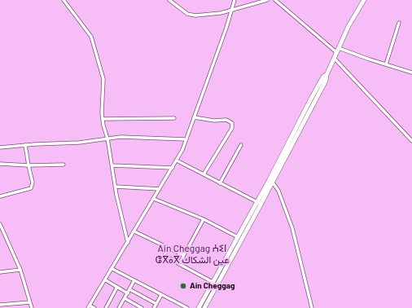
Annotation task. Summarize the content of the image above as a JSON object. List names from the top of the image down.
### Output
{
  "districts": ["Ain Cheggag ⵄⵉⵏ ⵛⴳⴰⴳ عين الشكاك"],
  "places": ["Ain Cheggag"]
}
